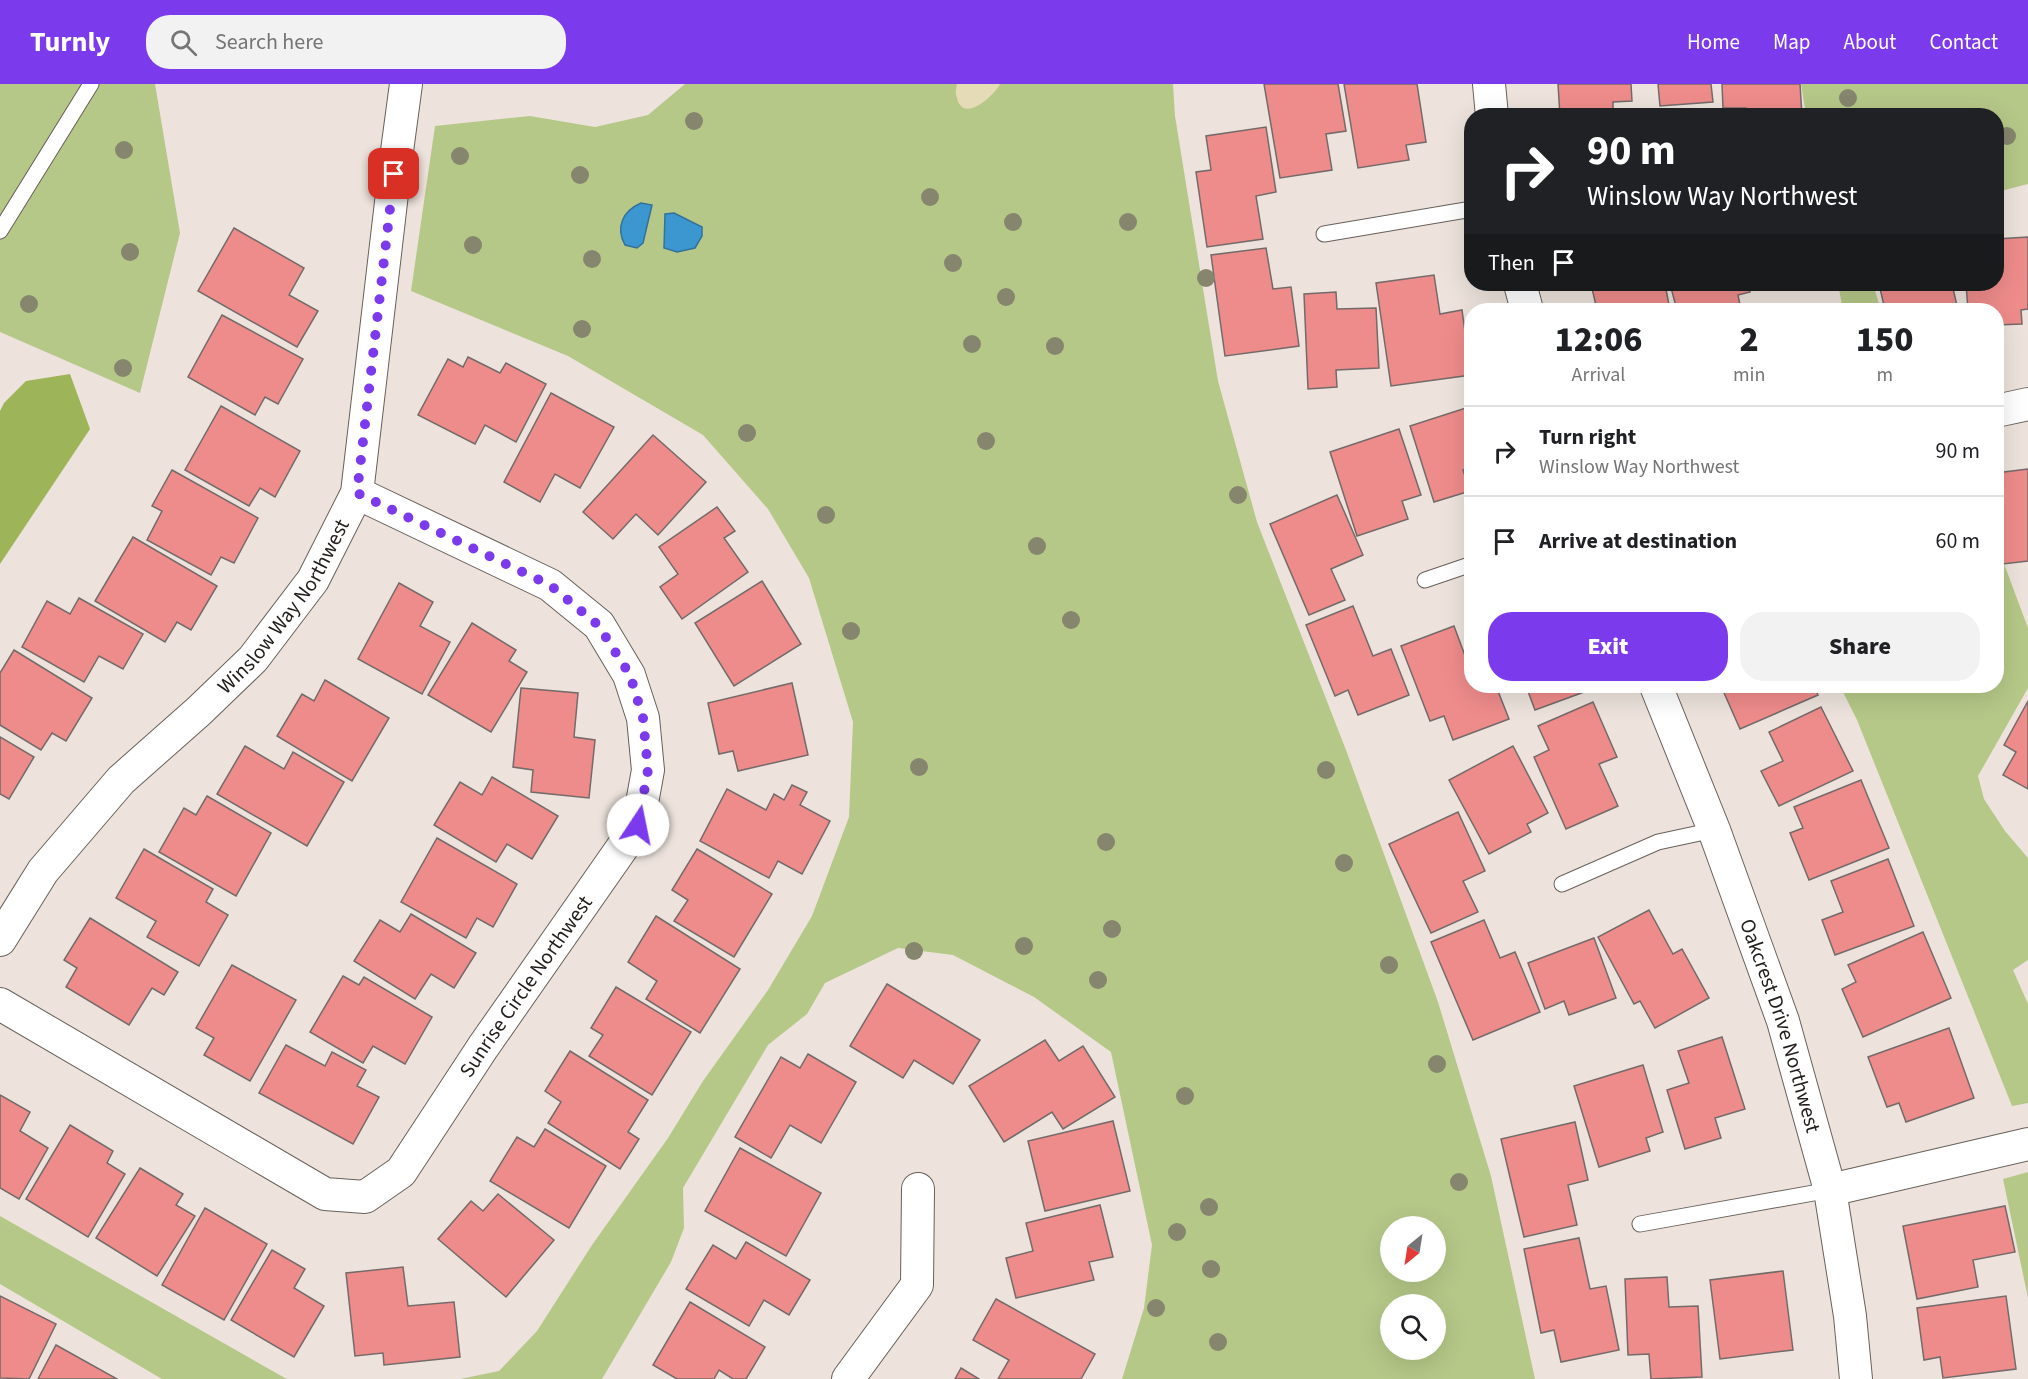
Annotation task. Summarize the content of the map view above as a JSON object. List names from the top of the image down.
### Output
{
  "streets": {
    "street": ["Winslow Way Northwest", "Sunrise Circle Northwest", "Oakcrest Drive Northwest"]
  },
  "crossings": [
    ["Winslow Way Northwest", "Sunrise Circle Northwest"]
  ],
  "north": "bottom left",
  "page": {
    "header": "Turnly",
    "search": "Search here",
    "nav": [
      "Home",
      "Map",
      "About",
      "Contact"
    ],
    "turn": ["90 m", "Winslow Way Northwest"],
    "then": "Then",
    "eta": [
      "12:06",
      "Arrival",
      "2",
      "min",
      "150",
      "m"
    ],
    "list": [
      {
        "name": "Turn right",
        "note": "Winslow Way Northwest",
        "value": "90 m"
      },
      {
        "name": "Arrive at destination",
        "value": "60 m"
      }
    ],
    "buttons": ["Exit", "Share"]
  }
}
